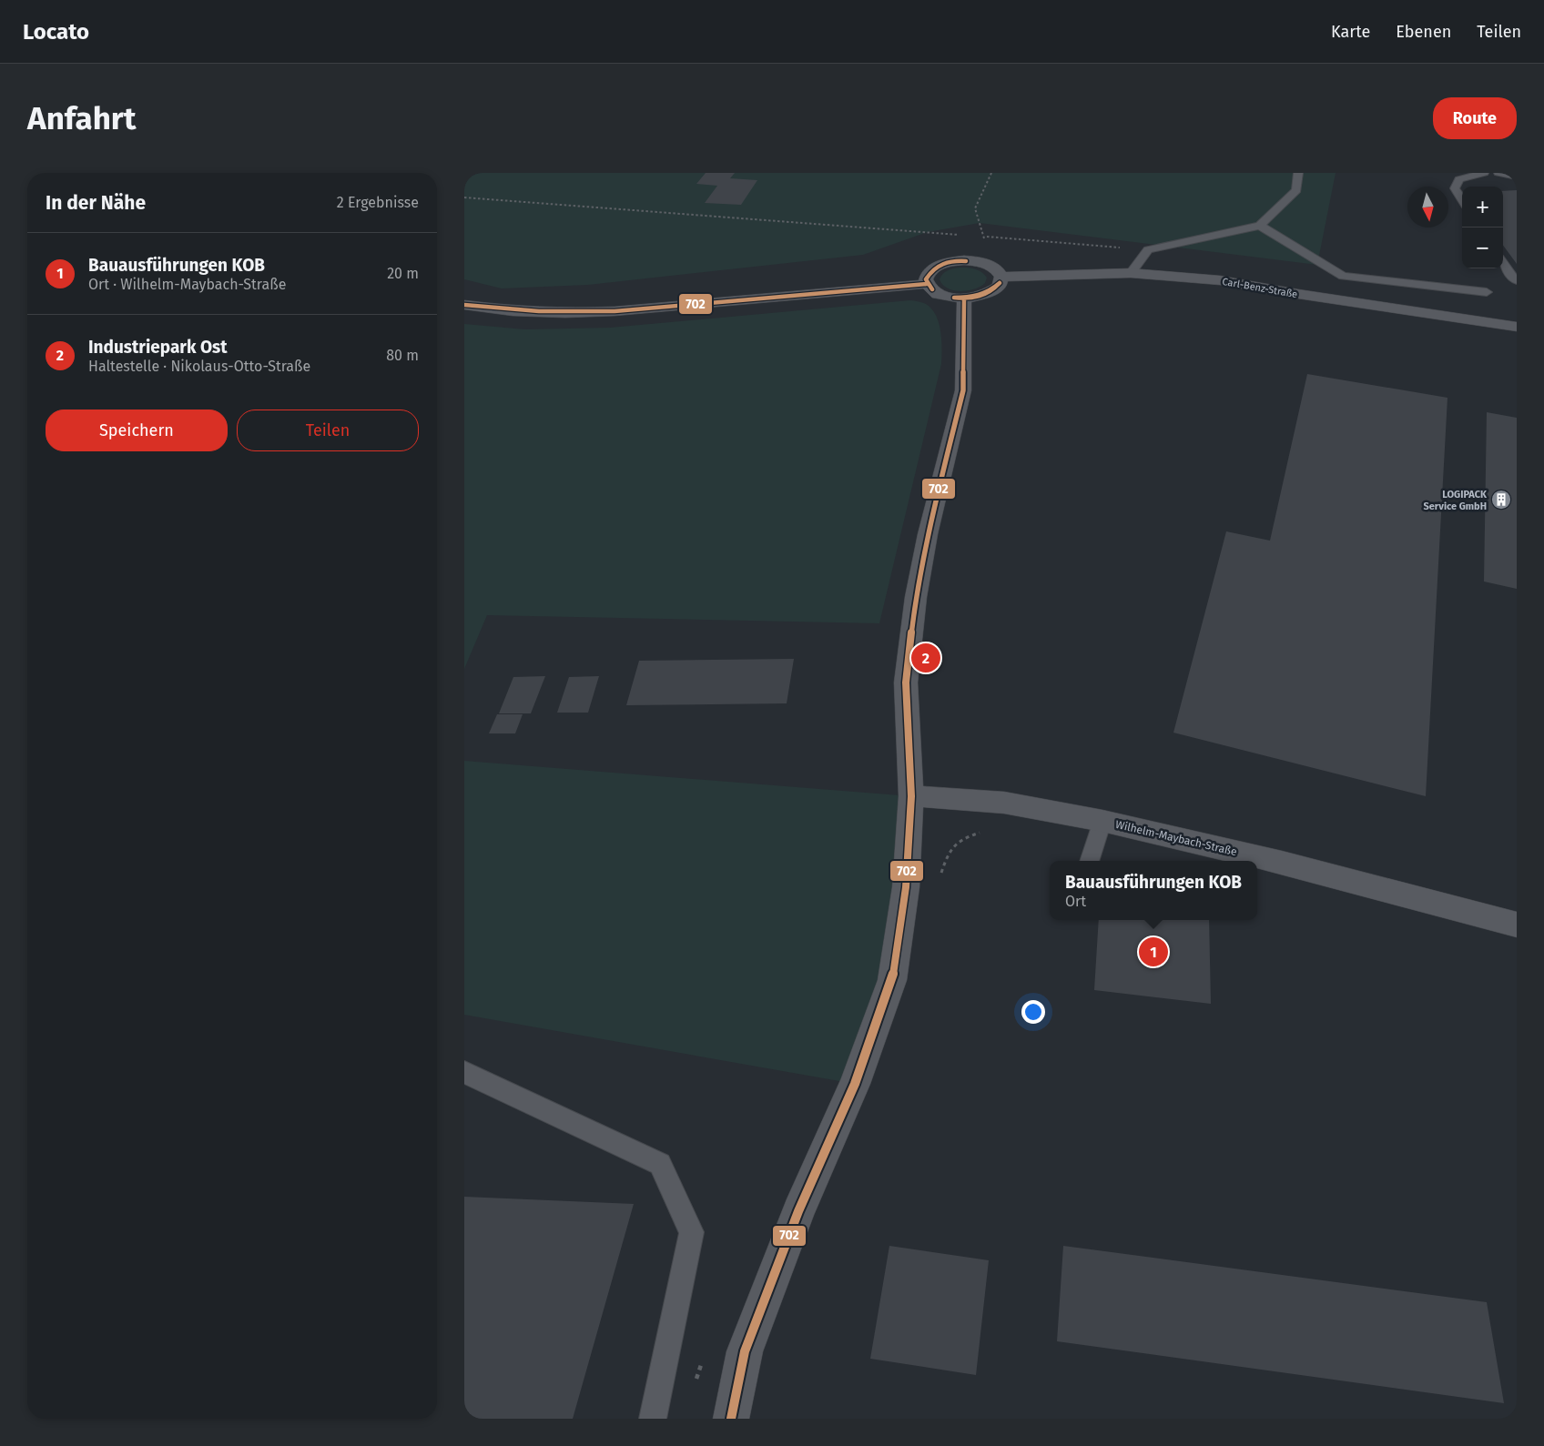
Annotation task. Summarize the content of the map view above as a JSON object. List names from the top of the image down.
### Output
{
  "streets": {
    "street": ["Carl-Benz-Straße", "Wilhelm-Maybach-Straße"]
  },
  "places": {
    "building": ["LOGIPACK Service GmbH"]
  },
  "lines": ["transit line 702"],
  "north": "bottom",
  "page": {
    "header": "Locato",
    "nav": ["Karte", "Ebenen", "Teilen"],
    "buttons": [
      "Route",
      ["Speichern", "Teilen"]
    ],
    "title": "Anfahrt",
    "heading": ["In der Nähe", "2 Ergebnisse"],
    "map_buttons": ["+", "−"],
    "list": [
      {
        "mark": "1",
        "name": "Bauausführungen KOB",
        "note": "Ort · Wilhelm-Maybach-Straße",
        "value": "20 m"
      },
      {
        "mark": "2",
        "name": "Industriepark Ost",
        "note": "Haltestelle · Nikolaus-Otto-Straße",
        "value": "80 m"
      }
    ],
    "pins": ["2", "1"],
    "popup": ["Bauausführungen KOB", "Ort"]
  }
}
